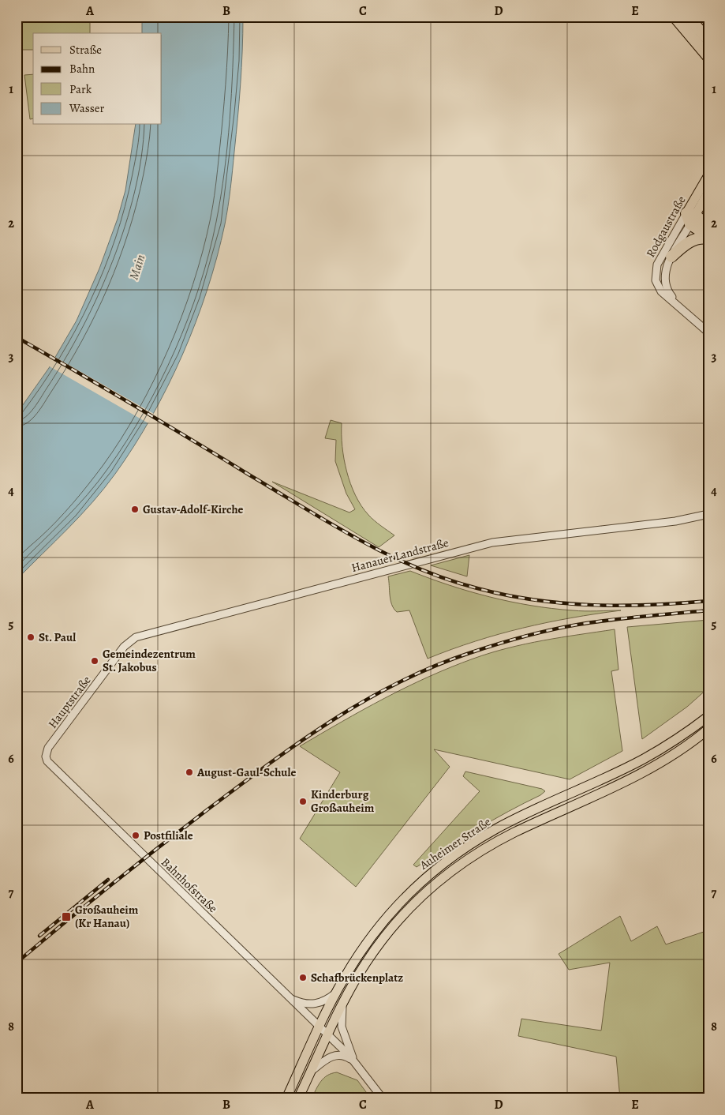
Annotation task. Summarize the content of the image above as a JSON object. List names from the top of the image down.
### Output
{
  "streets": {
    "main road": ["Rodgaustraße", "Auheimer Straße"],
    "street": ["Hanauer Landstraße", "Hauptstraße", "Bahnhofstraße"]
  },
  "crossings": [
    ["Hanauer Landstraße", "Hauptstraße"],
    ["Hauptstraße", "Bahnhofstraße"],
    ["Auheimer Straße", "Bahnhofstraße"]
  ],
  "water": ["Main"],
  "places": {
    "other": [
      "Gustav-Adolf-Kirche",
      "St. Paul",
      "Gemeindezentrum St. Jakobus",
      "August-Gaul-Schule",
      "Kinderburg Großauheim",
      "Postfiliale",
      "Schafbrückenplatz"
    ],
    "transit": ["Großauheim (Kr Hanau)"]
  },
  "legend": [
    "Straße",
    "Bahn",
    "Park",
    "Wasser"
  ],
  "grid": {
    "columns": [
      "A",
      "B",
      "C",
      "D",
      "E"
    ],
    "rows": [
      "1",
      "2",
      "3",
      "4",
      "5",
      "6",
      "7",
      "8"
    ]
  }
}
